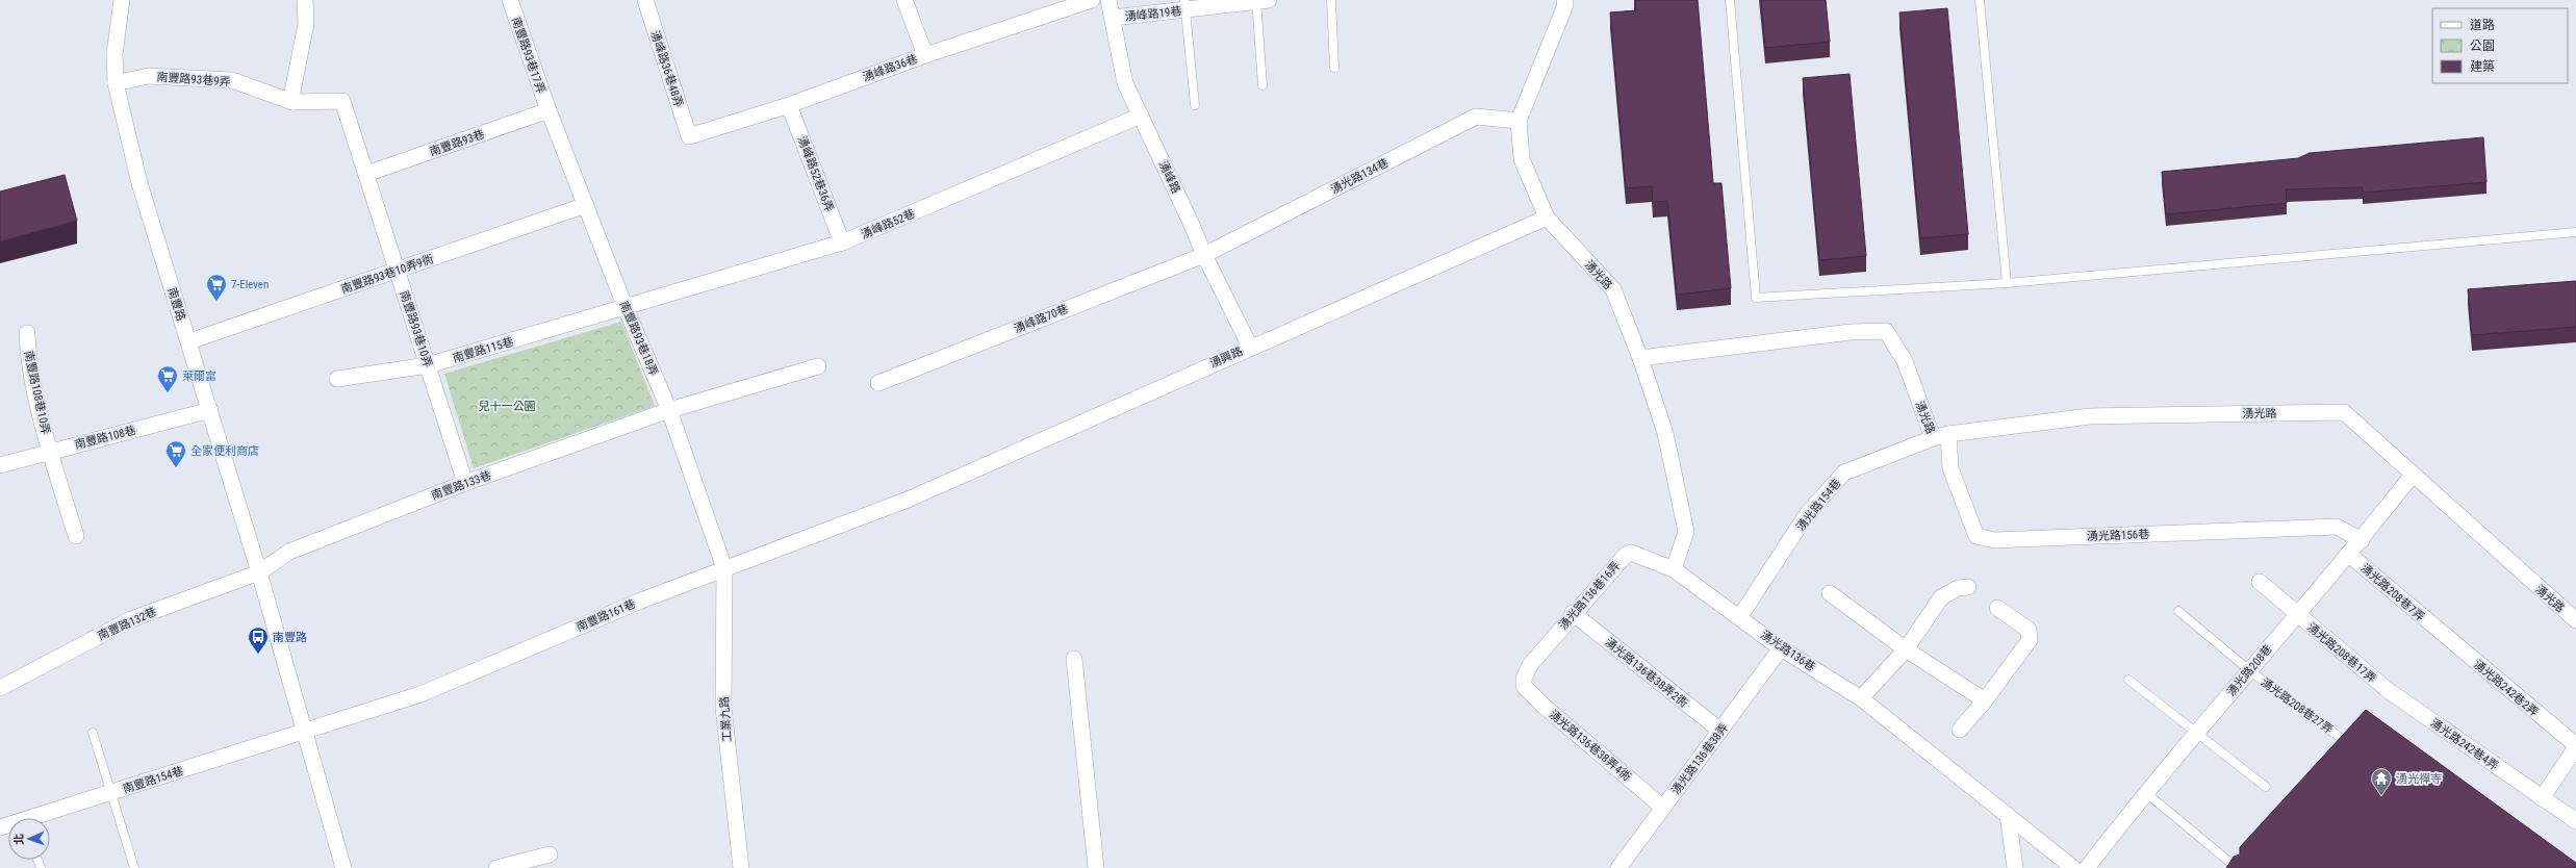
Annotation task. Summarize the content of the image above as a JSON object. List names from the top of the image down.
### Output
{
  "streets": {
    "street": [
      "湧峰路19巷",
      "南豐路93巷17弄",
      "湧峰路36巷",
      "湧峰路36巷48弄",
      "南豐路93巷9弄",
      "南豐路93巷",
      "湧峰路52巷36弄",
      "湧光路134巷",
      "湧峰路",
      "湧峰路52巷",
      "南豐路93巷10弄9衖",
      "湧光路",
      "南豐路",
      "湧峰路70巷",
      "南豐路93巷10弄",
      "南豐路93巷18弄",
      "南豐路115巷",
      "湧興路",
      "南豐路108巷10弄",
      "南豐路108巷",
      "南豐路133巷",
      "湧光路154巷",
      "湧光路156巷",
      "湧光路208巷7弄",
      "湧光路136巷16弄",
      "南豐路161巷",
      "南豐路132巷",
      "湧光路136巷",
      "湧光路208巷17弄",
      "湧光路208巷",
      "湧光路136巷38弄2衖",
      "湧光路242巷2弄",
      "工業九路",
      "湧光路242巷4弄",
      "湧光路136巷38弄4衖",
      "湧光路136巷38弄",
      "南豐路154巷"
    ],
    "lane": ["湧光路208巷27弄"]
  },
  "crossings": [
    ["湧峰路19巷", "湧峰路"],
    ["南豐路93巷17弄", "南豐路93巷"],
    ["南豐路93巷17弄", "南豐路93巷18弄"],
    ["湧峰路36巷", "湧峰路36巷48弄"],
    ["湧峰路36巷", "湧峰路52巷36弄"],
    ["南豐路93巷9弄", "南豐路93巷"],
    ["南豐路93巷9弄", "南豐路"],
    ["南豐路93巷9弄", "南豐路93巷10弄"],
    ["南豐路93巷", "南豐路93巷10弄"],
    ["南豐路93巷", "南豐路93巷18弄"],
    ["湧峰路52巷36弄", "湧峰路52巷"],
    ["湧光路134巷", "湧峰路"],
    ["湧光路134巷", "湧光路"],
    ["湧光路134巷", "湧峰路70巷"],
    ["湧峰路", "湧峰路52巷"],
    ["湧峰路", "湧峰路70巷"],
    ["湧峰路", "湧興路"],
    ["湧峰路52巷", "南豐路93巷18弄"],
    ["湧峰路52巷", "南豐路115巷"],
    ["南豐路93巷10弄9衖", "南豐路"],
    ["南豐路93巷10弄9衖", "南豐路93巷10弄"],
    ["南豐路93巷10弄9衖", "南豐路93巷18弄"],
    ["湧光路", "湧興路"],
    ["湧光路", "湧光路154巷"],
    ["湧光路", "湧光路156巷"],
    ["湧光路", "湧光路208巷"],
    ["南豐路", "南豐路108巷"],
    ["南豐路", "南豐路133巷"],
    ["南豐路", "南豐路161巷"],
    ["南豐路", "南豐路132巷"],
    ["南豐路", "南豐路154巷"],
    ["南豐路93巷10弄", "南豐路115巷"],
    ["南豐路93巷10弄", "南豐路133巷"],
    ["南豐路93巷18弄", "南豐路115巷"],
    ["南豐路93巷18弄", "南豐路133巷"],
    ["南豐路93巷18弄", "南豐路161巷"],
    ["南豐路93巷18弄", "工業九路"],
    ["湧興路", "南豐路161巷"],
    ["南豐路108巷10弄", "南豐路108巷"],
    ["南豐路133巷", "南豐路132巷"],
    ["湧光路154巷", "湧光路156巷"],
    ["湧光路154巷", "湧光路136巷"],
    ["湧光路156巷", "湧光路208巷"],
    ["湧光路208巷7弄", "湧光路208巷"],
    ["湧光路208巷7弄", "湧光路242巷2弄"],
    ["湧光路136巷16弄", "湧光路136巷"],
    ["湧光路136巷16弄", "湧光路136巷38弄2衖"],
    ["湧光路136巷16弄", "湧光路136巷38弄4衖"],
    ["南豐路161巷", "工業九路"],
    ["南豐路161巷", "南豐路154巷"],
    ["湧光路136巷", "湧光路136巷38弄"],
    ["湧光路208巷17弄", "湧光路208巷"],
    ["湧光路208巷17弄", "湧光路242巷4弄"],
    ["湧光路208巷", "湧光路208巷27弄"],
    ["湧光路136巷38弄2衖", "湧光路136巷38弄"],
    ["湧光路136巷38弄4衖", "湧光路136巷38弄"]
  ],
  "parks": ["兒十一公園"],
  "places": {
    "supermarket": ["7-Eleven", "萊爾富", "全家便利商店"],
    "bus stop": ["南豐路"],
    "temple": ["湧光禪寺"]
  },
  "legend": ["道路", "公園", "建築"],
  "north": "left"
}
